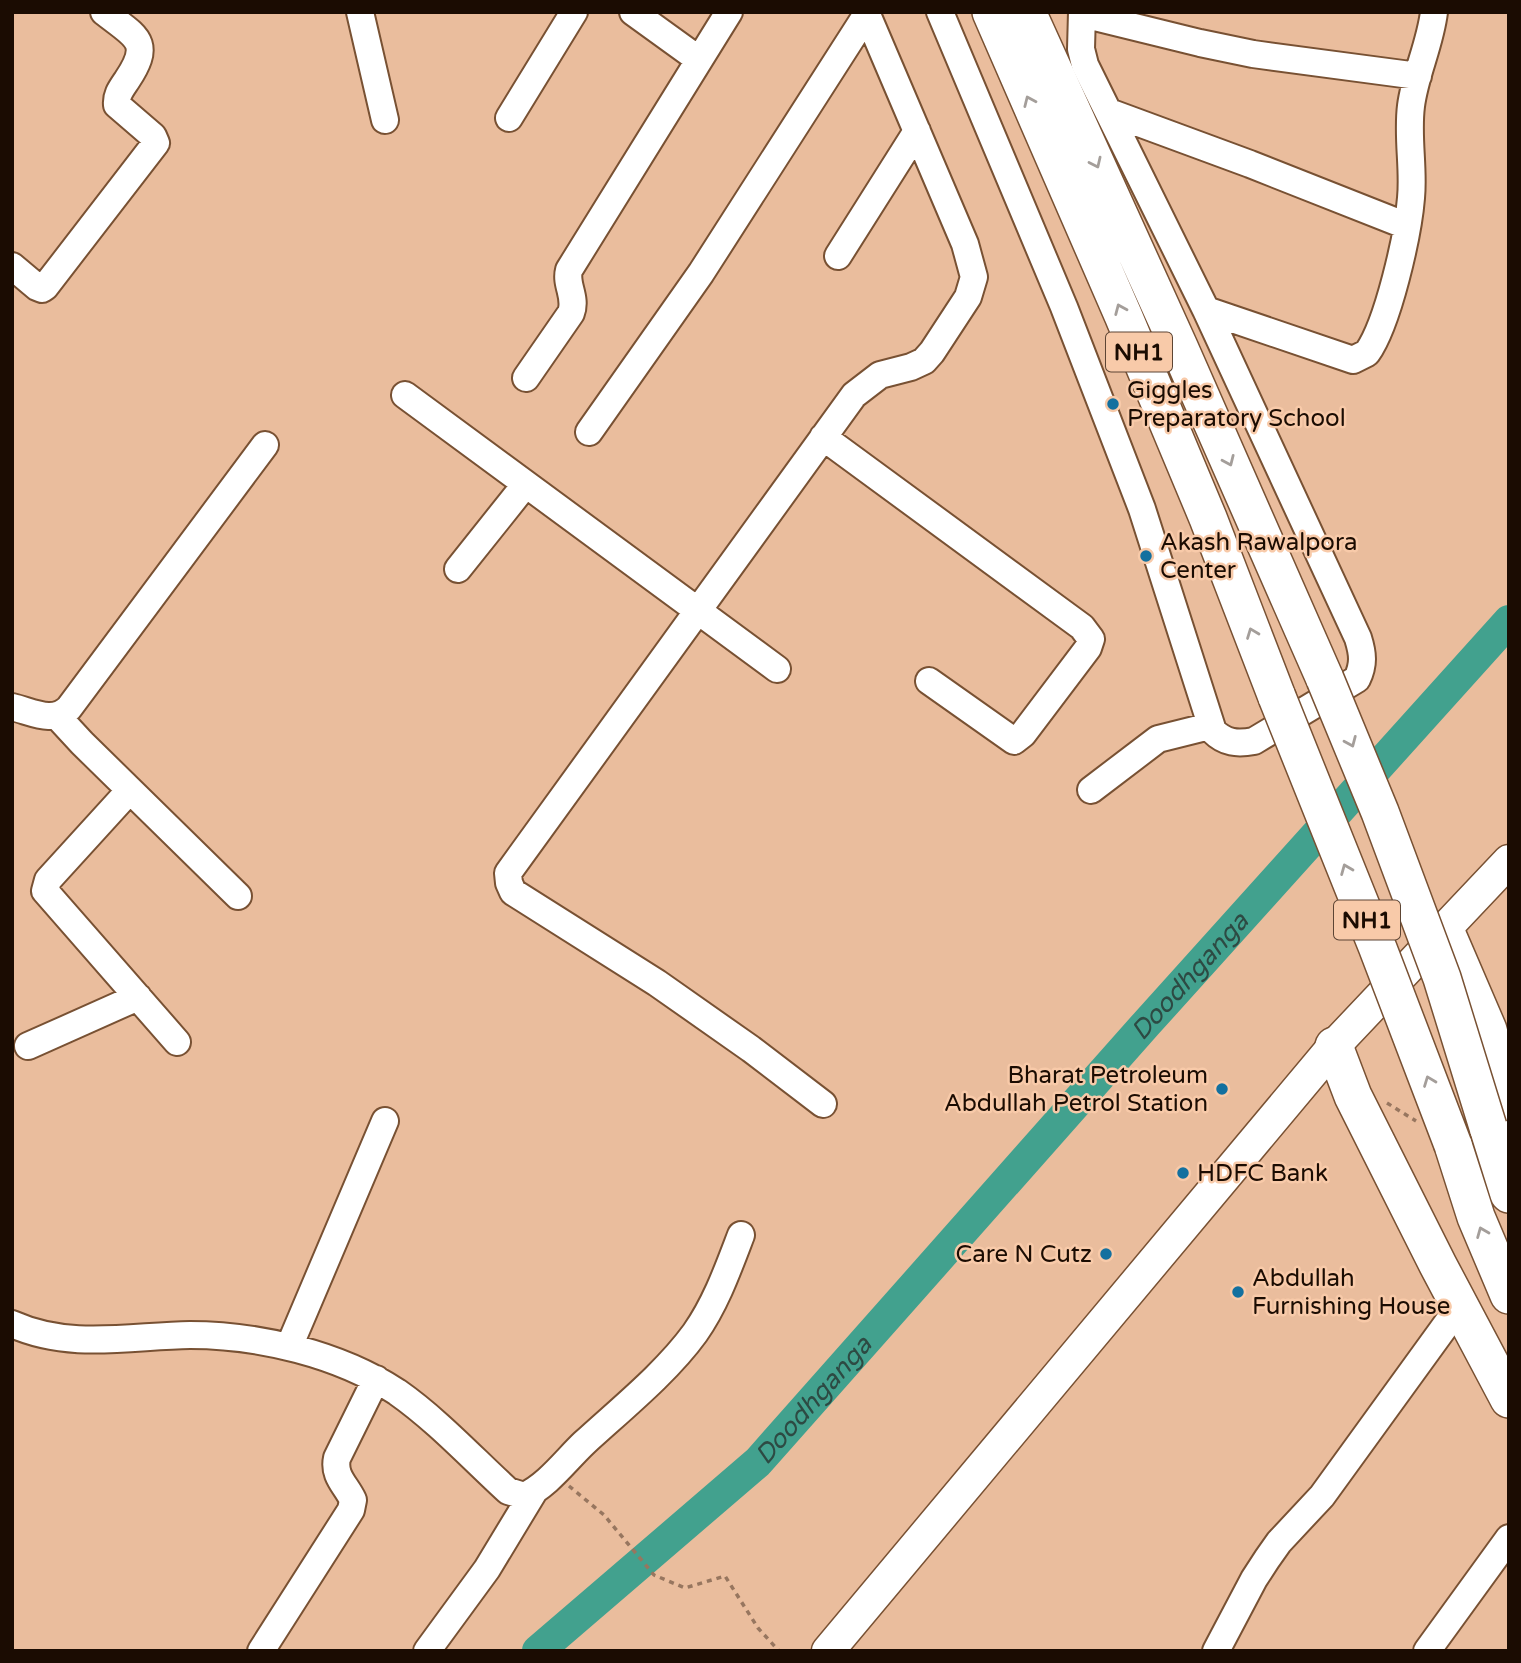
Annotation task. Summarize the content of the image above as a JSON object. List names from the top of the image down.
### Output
{
  "streets": {
    "highway": ["NH1"]
  },
  "water": ["Doodhganga"],
  "places": [
    "Giggles Preparatory School",
    "Akash Rawalpora Center",
    "Bharat Petroleum Abdullah Petrol Station",
    "HDFC Bank",
    "Care N Cutz",
    "Abdullah Furnishing House"
  ]
}
